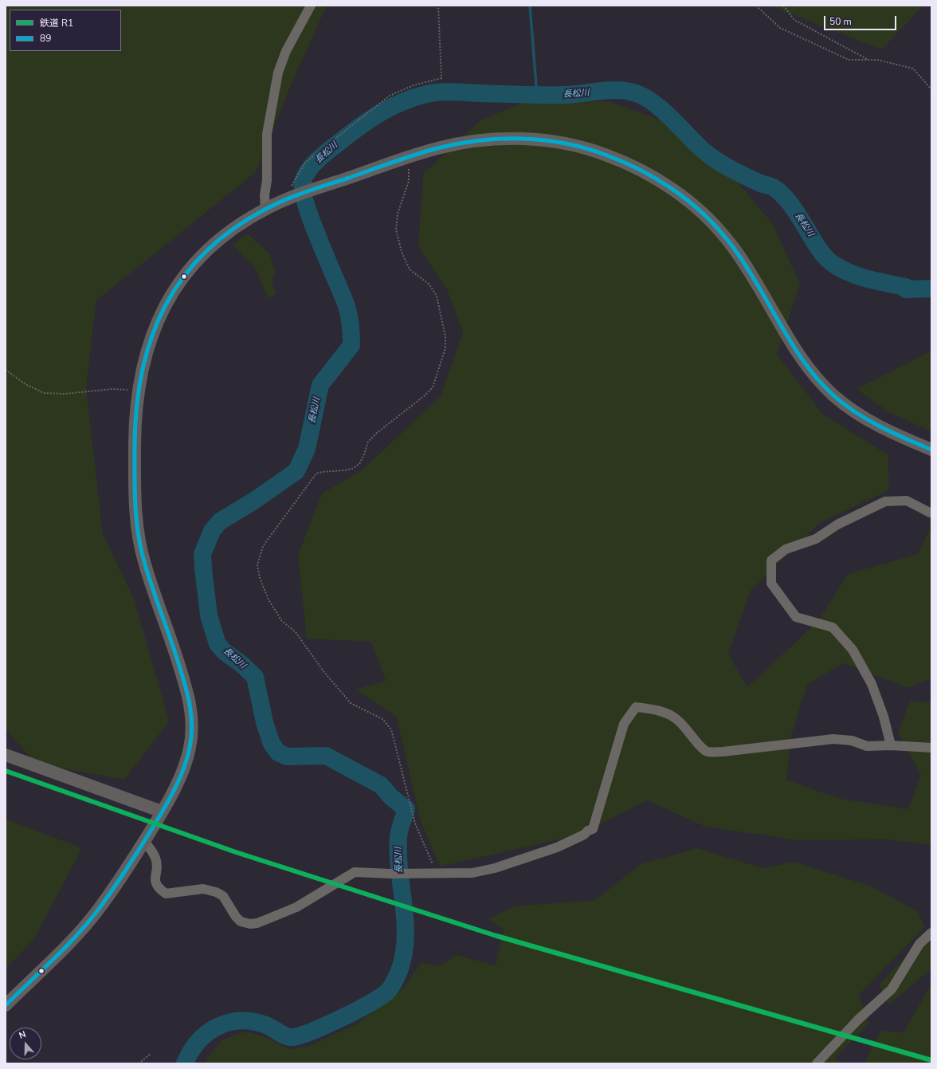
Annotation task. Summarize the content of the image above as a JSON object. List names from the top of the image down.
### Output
{
  "water": ["長松川"],
  "lines": ["transit line 89", "rail line R1"],
  "legend": ["鉄道 R1", "89"],
  "scale_bar": "50 m",
  "north": "top"
}
